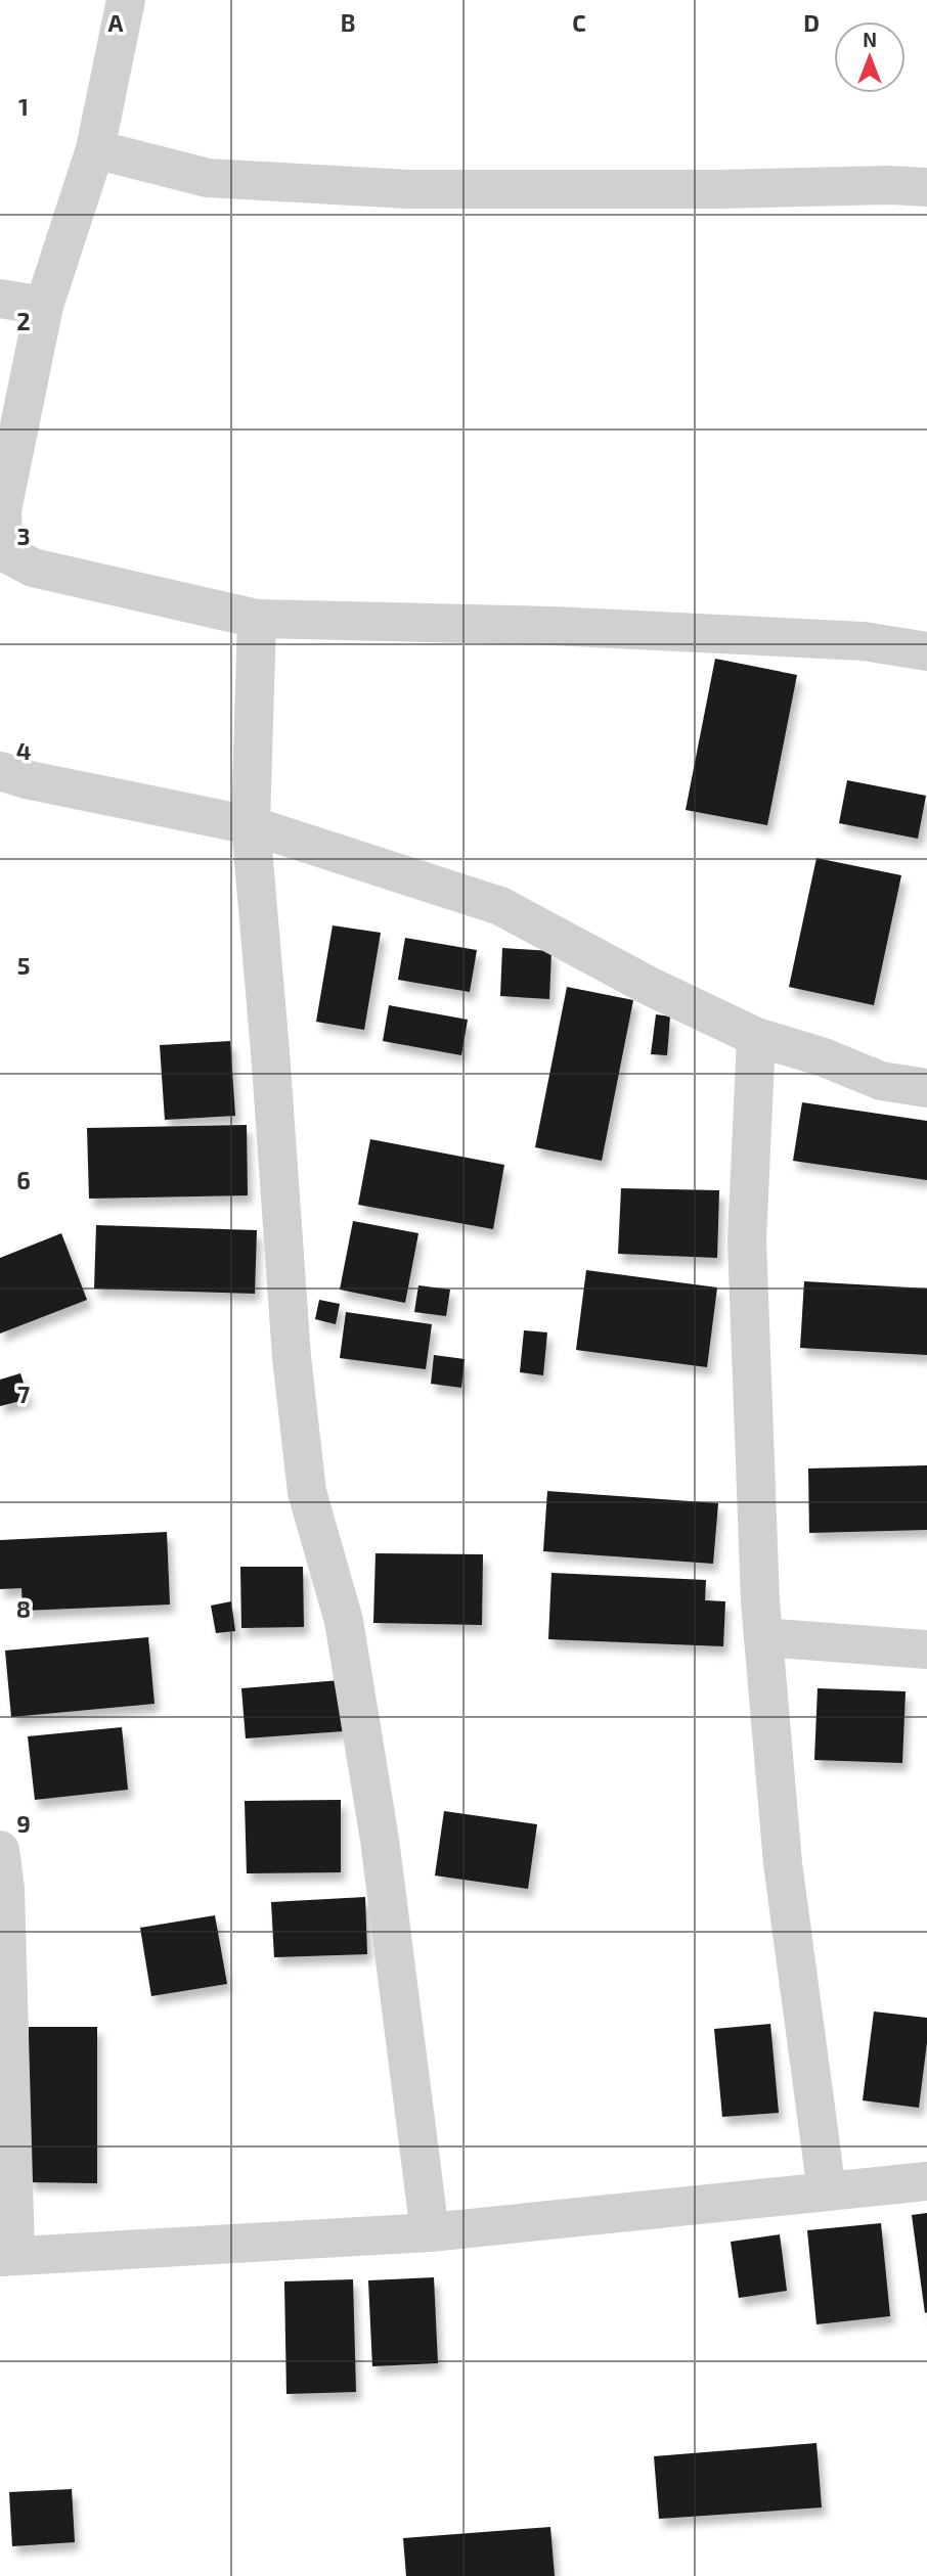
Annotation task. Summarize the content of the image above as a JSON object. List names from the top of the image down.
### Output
{
  "north": "top",
  "grid": {
    "columns": [
      "A",
      "B",
      "C",
      "D"
    ],
    "rows": [
      "1",
      "2",
      "3",
      "4",
      "5",
      "6",
      "7",
      "8",
      "9"
    ]
  }
}
